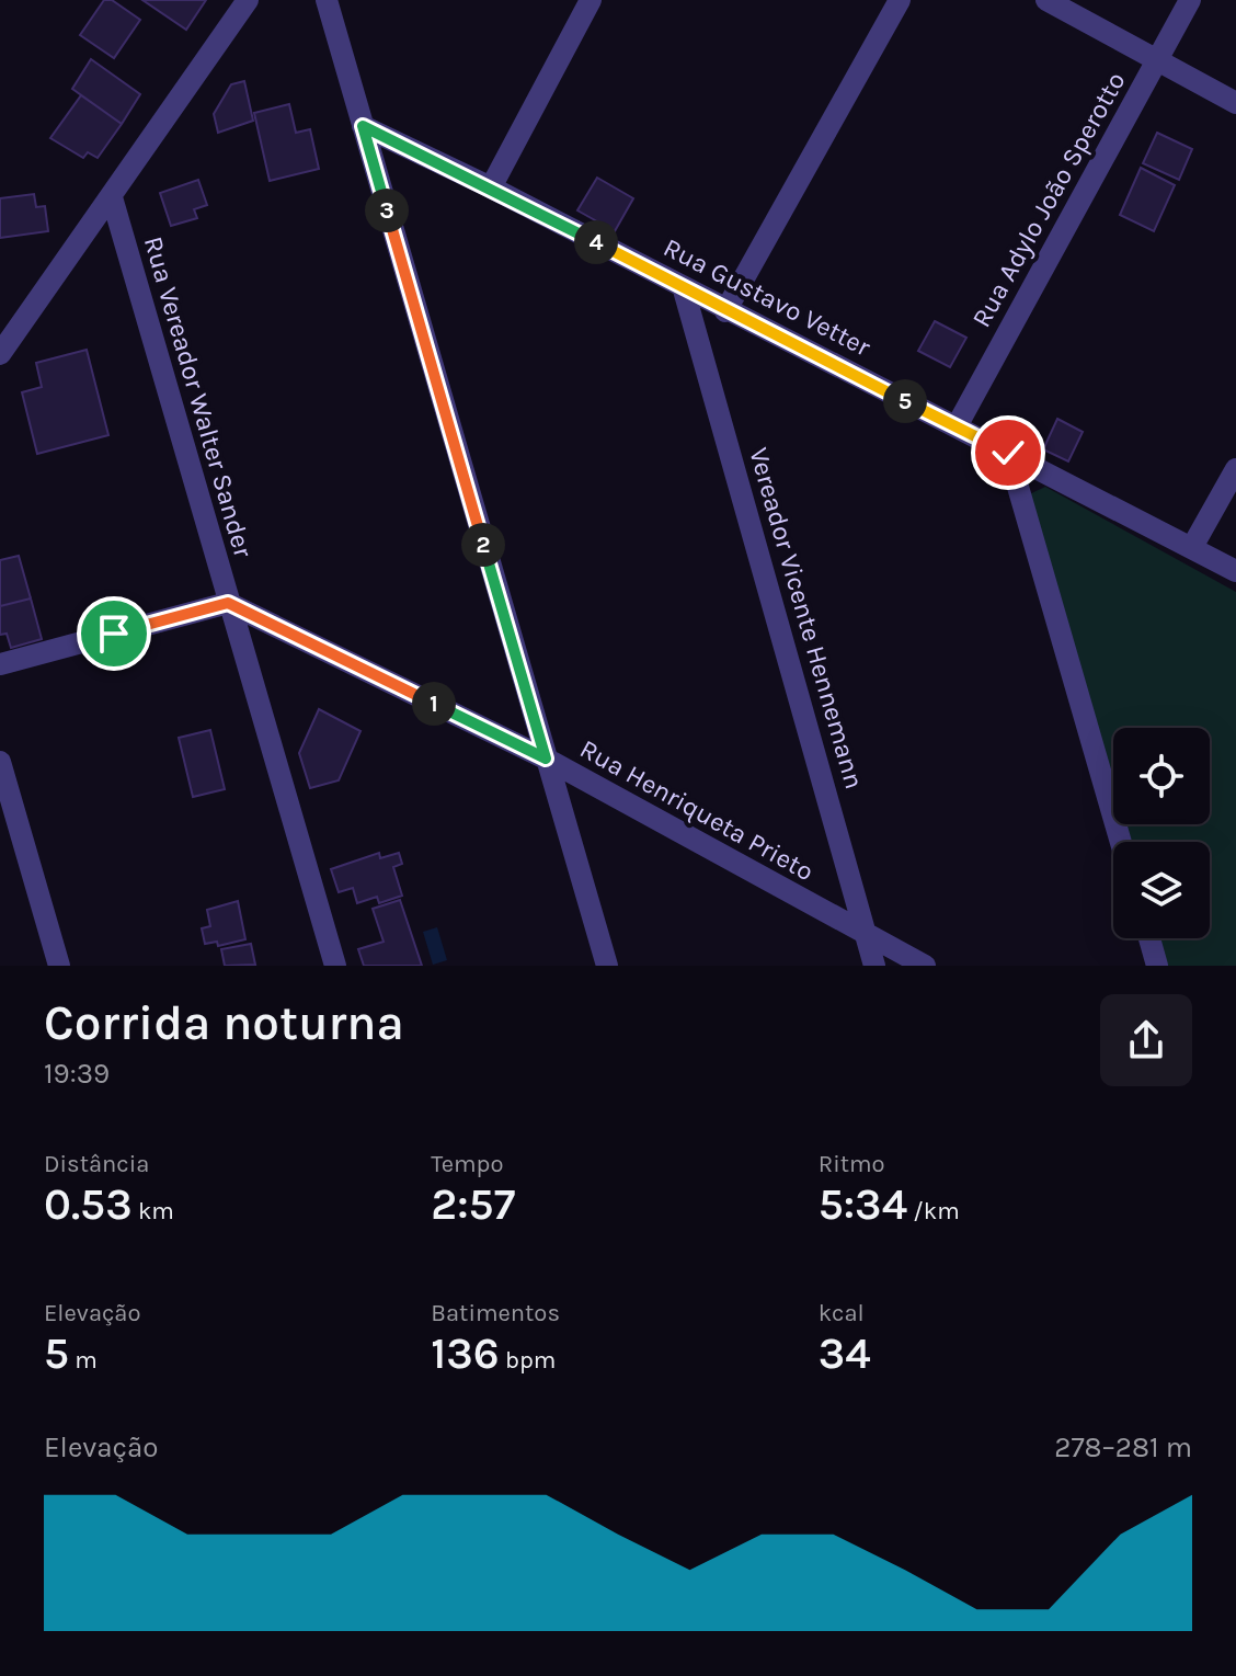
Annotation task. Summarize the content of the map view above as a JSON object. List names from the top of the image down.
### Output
{
  "streets": {
    "street": [
      "Rua Adylo João Sperotto",
      "Rua Gustavo Vetter",
      "Rua Vereador Walter Sander",
      "Vereador Vicente Hennemann",
      "Rua Henriqueta Prieto"
    ]
  },
  "crossings": [
    ["Rua Adylo João Sperotto", "Rua Gustavo Vetter"],
    ["Rua Gustavo Vetter", "Vereador Vicente Hennemann"],
    ["Rua Vereador Walter Sander", "Rua Henriqueta Prieto"],
    ["Vereador Vicente Hennemann", "Rua Henriqueta Prieto"]
  ],
  "page": {
    "pins": [
      "3",
      "4",
      "5",
      "2",
      "1"
    ],
    "heading": ["Corrida noturna", "19:39"],
    "stats": [
      ["Distância", "0.53 km"],
      ["Tempo", "2:57"],
      ["Ritmo", "5:34 /km"],
      ["Elevação", "5 m"],
      ["Batimentos", "136 bpm"],
      ["kcal", "34"]
    ],
    "chart": ["Elevação", "278–281 m"]
  }
}
